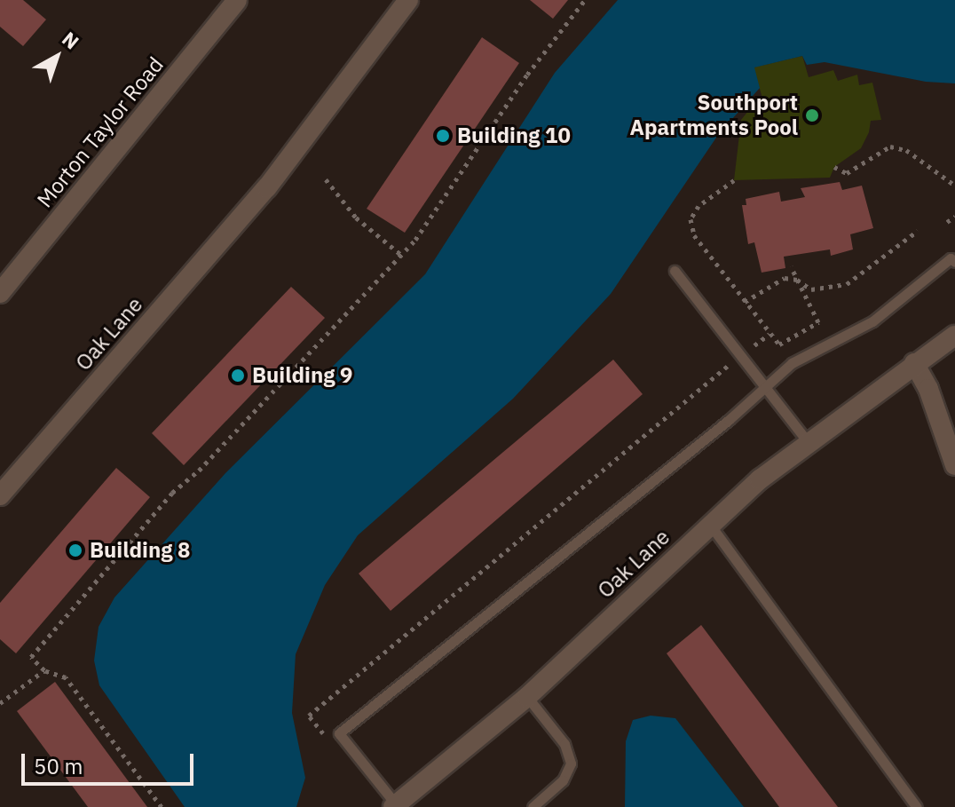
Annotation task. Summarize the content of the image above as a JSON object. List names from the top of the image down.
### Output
{
  "streets": {
    "street": ["Morton Taylor Road", "Oak Lane"]
  },
  "places": [
    "Southport Apartments Pool",
    "Building 10",
    "Building 9",
    "Building 8"
  ],
  "scale_bar": "50 m",
  "north": "top right"
}
